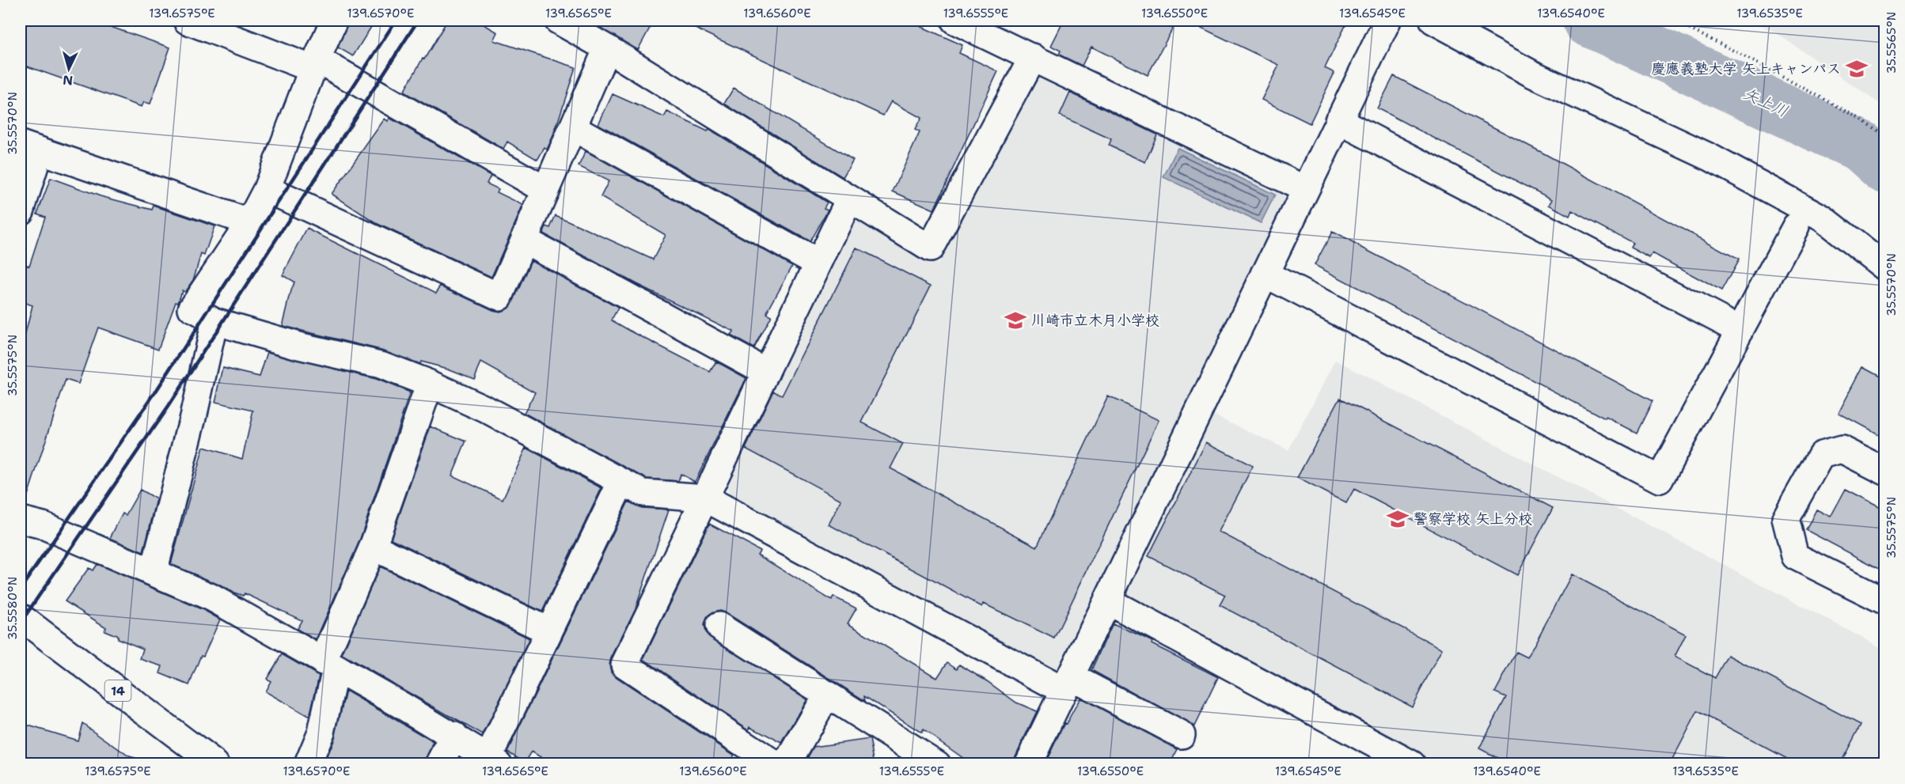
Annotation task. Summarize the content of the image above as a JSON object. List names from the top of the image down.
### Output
{
  "streets": {
    "street": ["14"]
  },
  "water": ["矢上川"],
  "places": {
    "school or university": ["慶應義塾大学 矢上キャンパス", "川崎市立木月小学校", "警察学校 矢上分校"]
  },
  "north": "bottom",
  "coordinates": [
    "139.6575°E",
    "139.6570°E",
    "139.6565°E",
    "139.6560°E",
    "139.6555°E",
    "139.6550°E",
    "139.6545°E",
    "139.6540°E",
    "139.6535°E",
    "35.5565°N",
    "35.5570°N",
    "35.5575°N",
    "35.5580°N"
  ]
}
